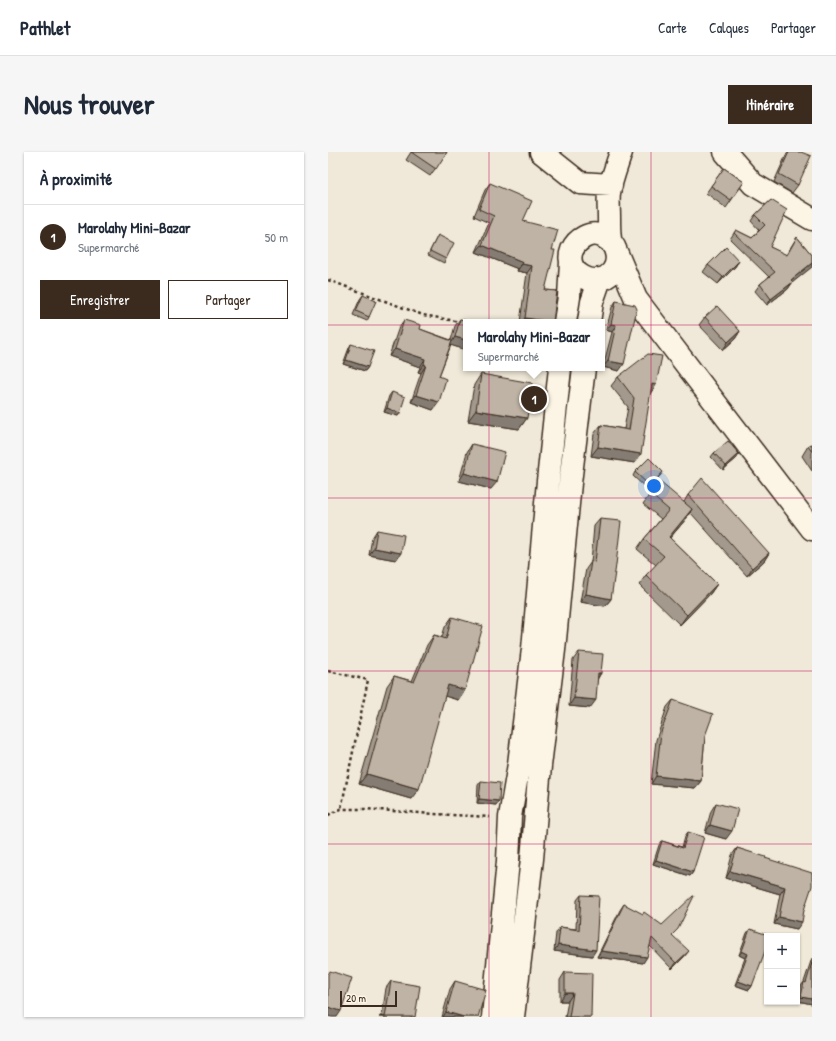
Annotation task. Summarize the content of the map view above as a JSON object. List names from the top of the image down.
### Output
{
  "scale_bar": "20 m",
  "page": {
    "header": "Pathlet",
    "nav": ["Carte", "Calques", "Partager"],
    "title": "Nous trouver",
    "buttons": [
      "Itinéraire",
      ["Enregistrer", "Partager"]
    ],
    "heading": "À proximité",
    "list": [
      {
        "mark": "1",
        "name": "Marolahy Mini-Bazar",
        "note": "Supermarché",
        "value": "50 m"
      }
    ],
    "popup": ["Marolahy Mini-Bazar", "Supermarché"],
    "pins": "1",
    "map_buttons": ["+", "−"],
    "scale": "20 m"
  }
}
